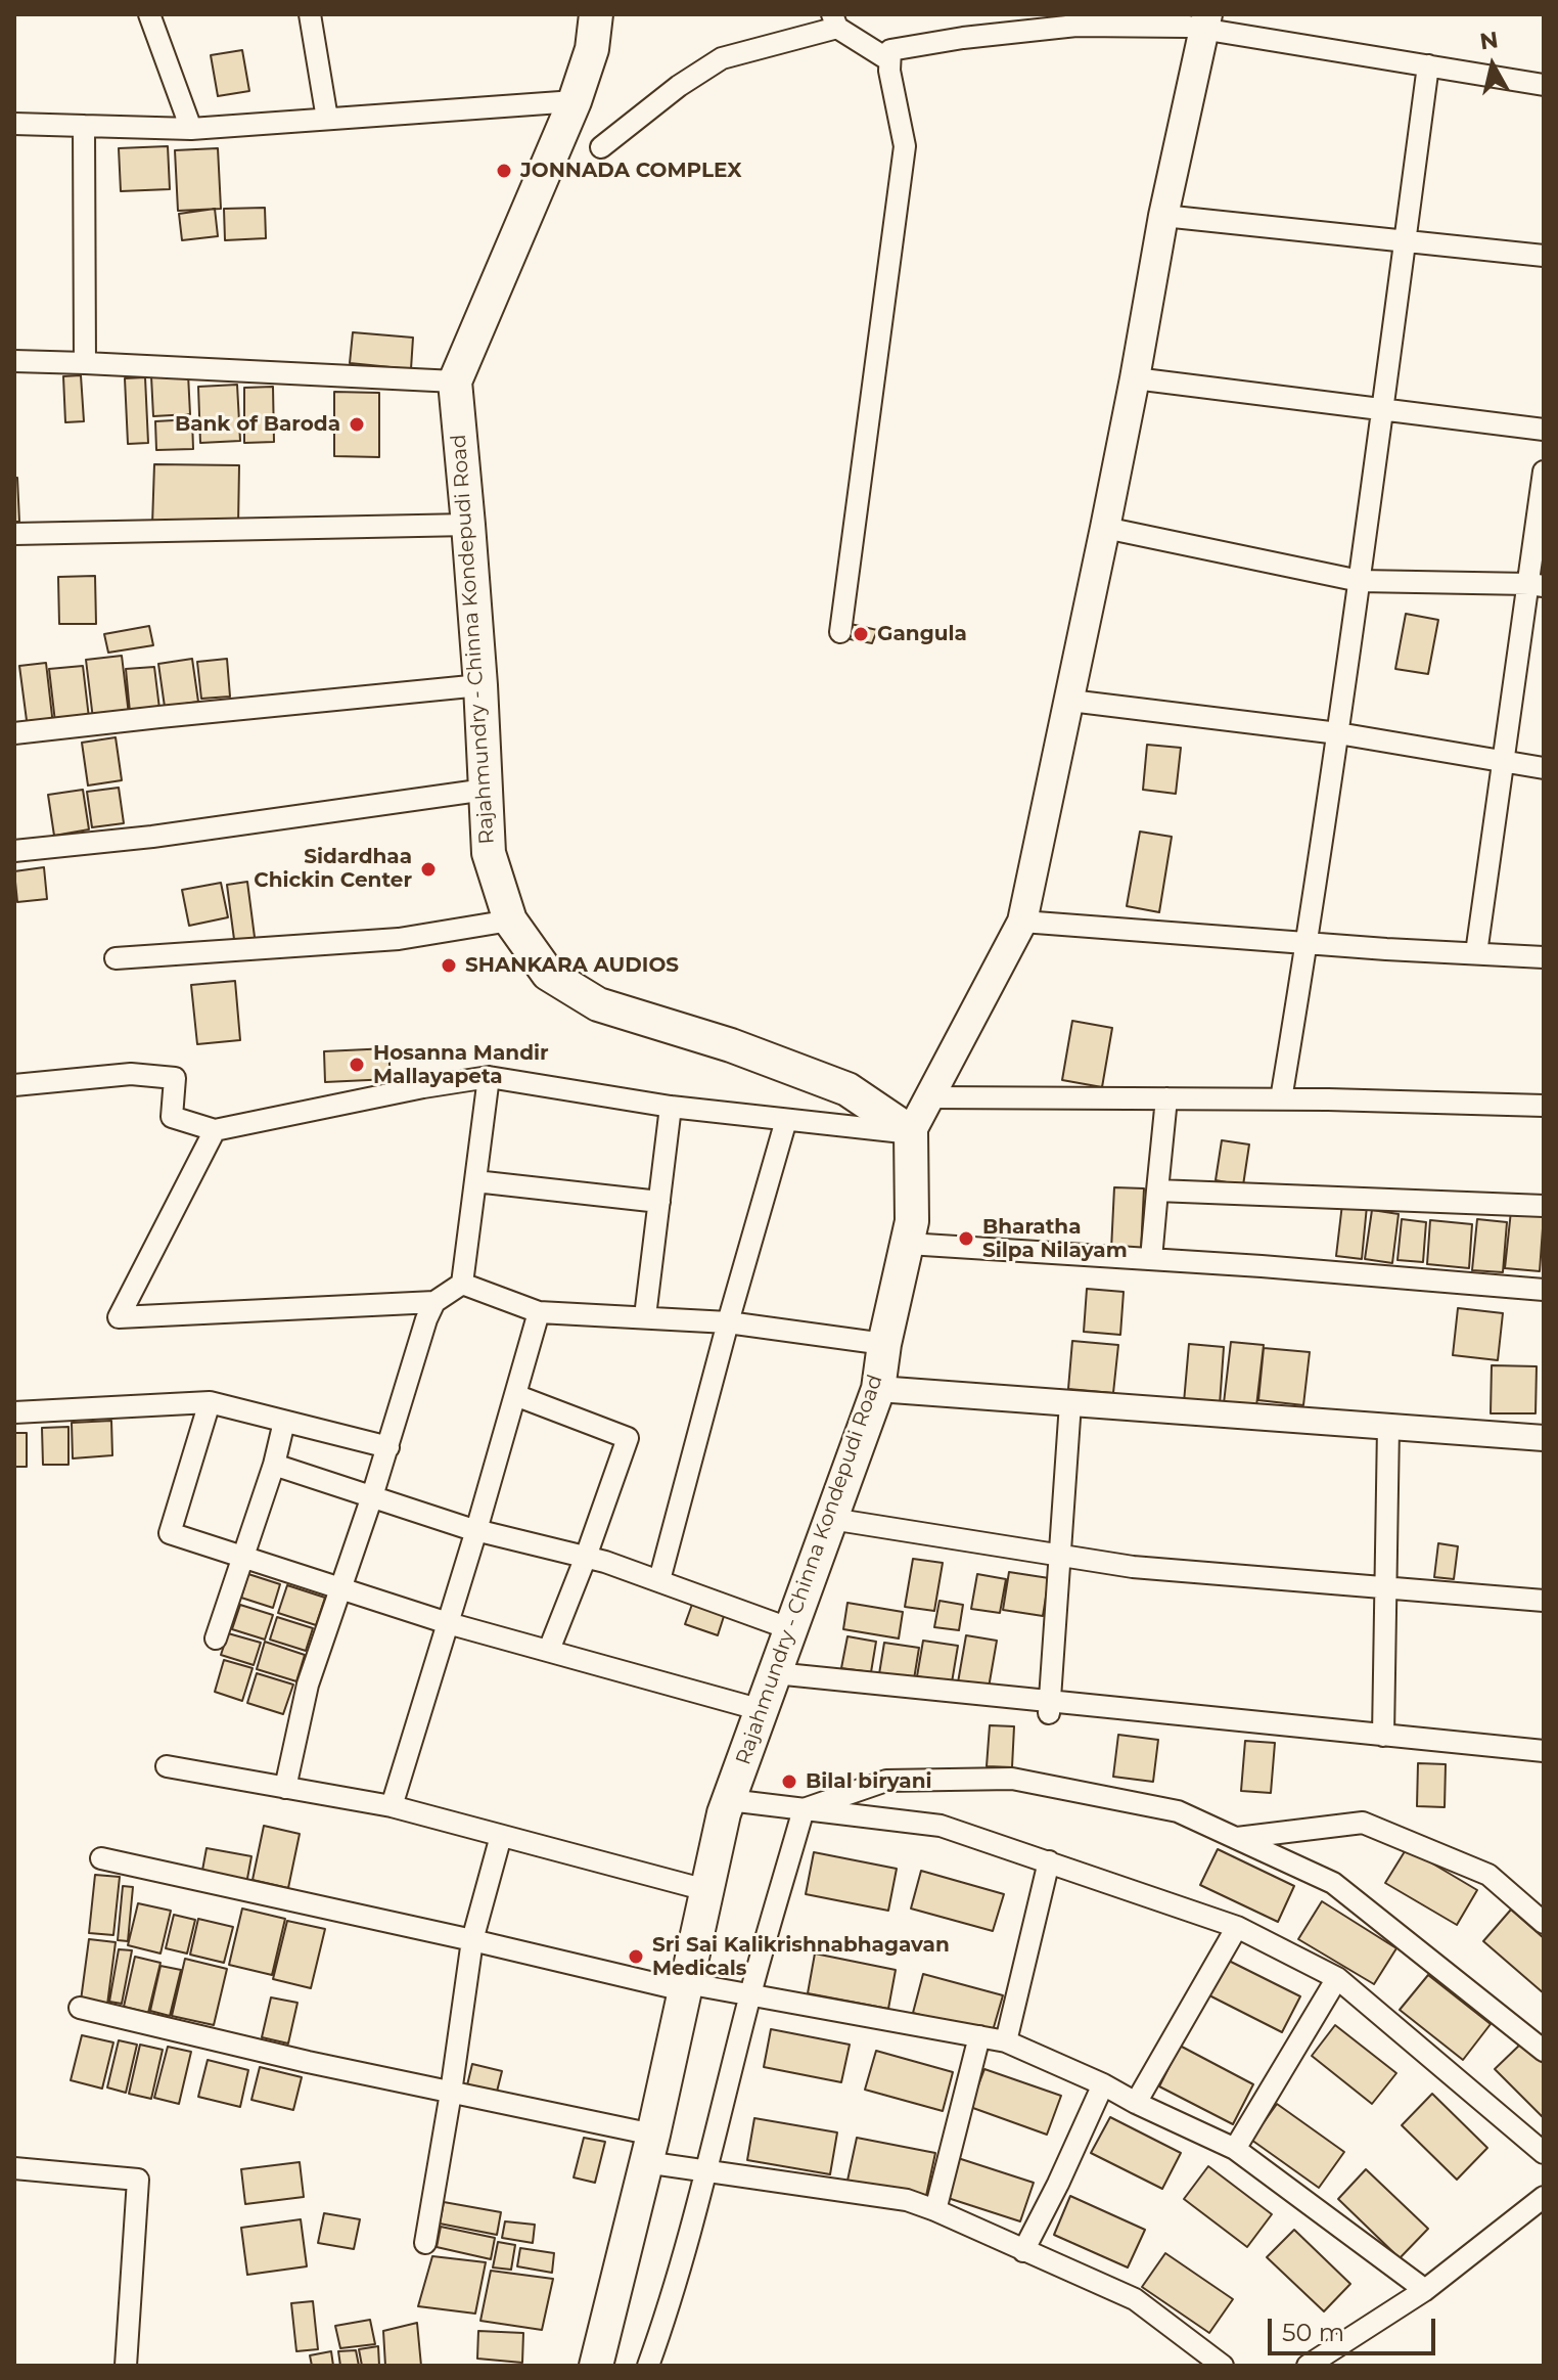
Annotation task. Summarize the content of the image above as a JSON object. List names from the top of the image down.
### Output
{
  "streets": {
    "main road": ["Rajahmundry - Chinna Kondepudi Road"]
  },
  "places": [
    "JONNADA COMPLEX",
    "Bank of Baroda",
    "Gangula",
    "Sidardhaa Chickin Center",
    "SHANKARA AUDIOS",
    "Hosanna Mandir Mallayapeta",
    "Bharatha Silpa Nilayam",
    "Bilal biryani",
    "Sri Sai Kalikrishnabhagavan Medicals"
  ],
  "scale_bar": "50 m",
  "north": "top"
}
